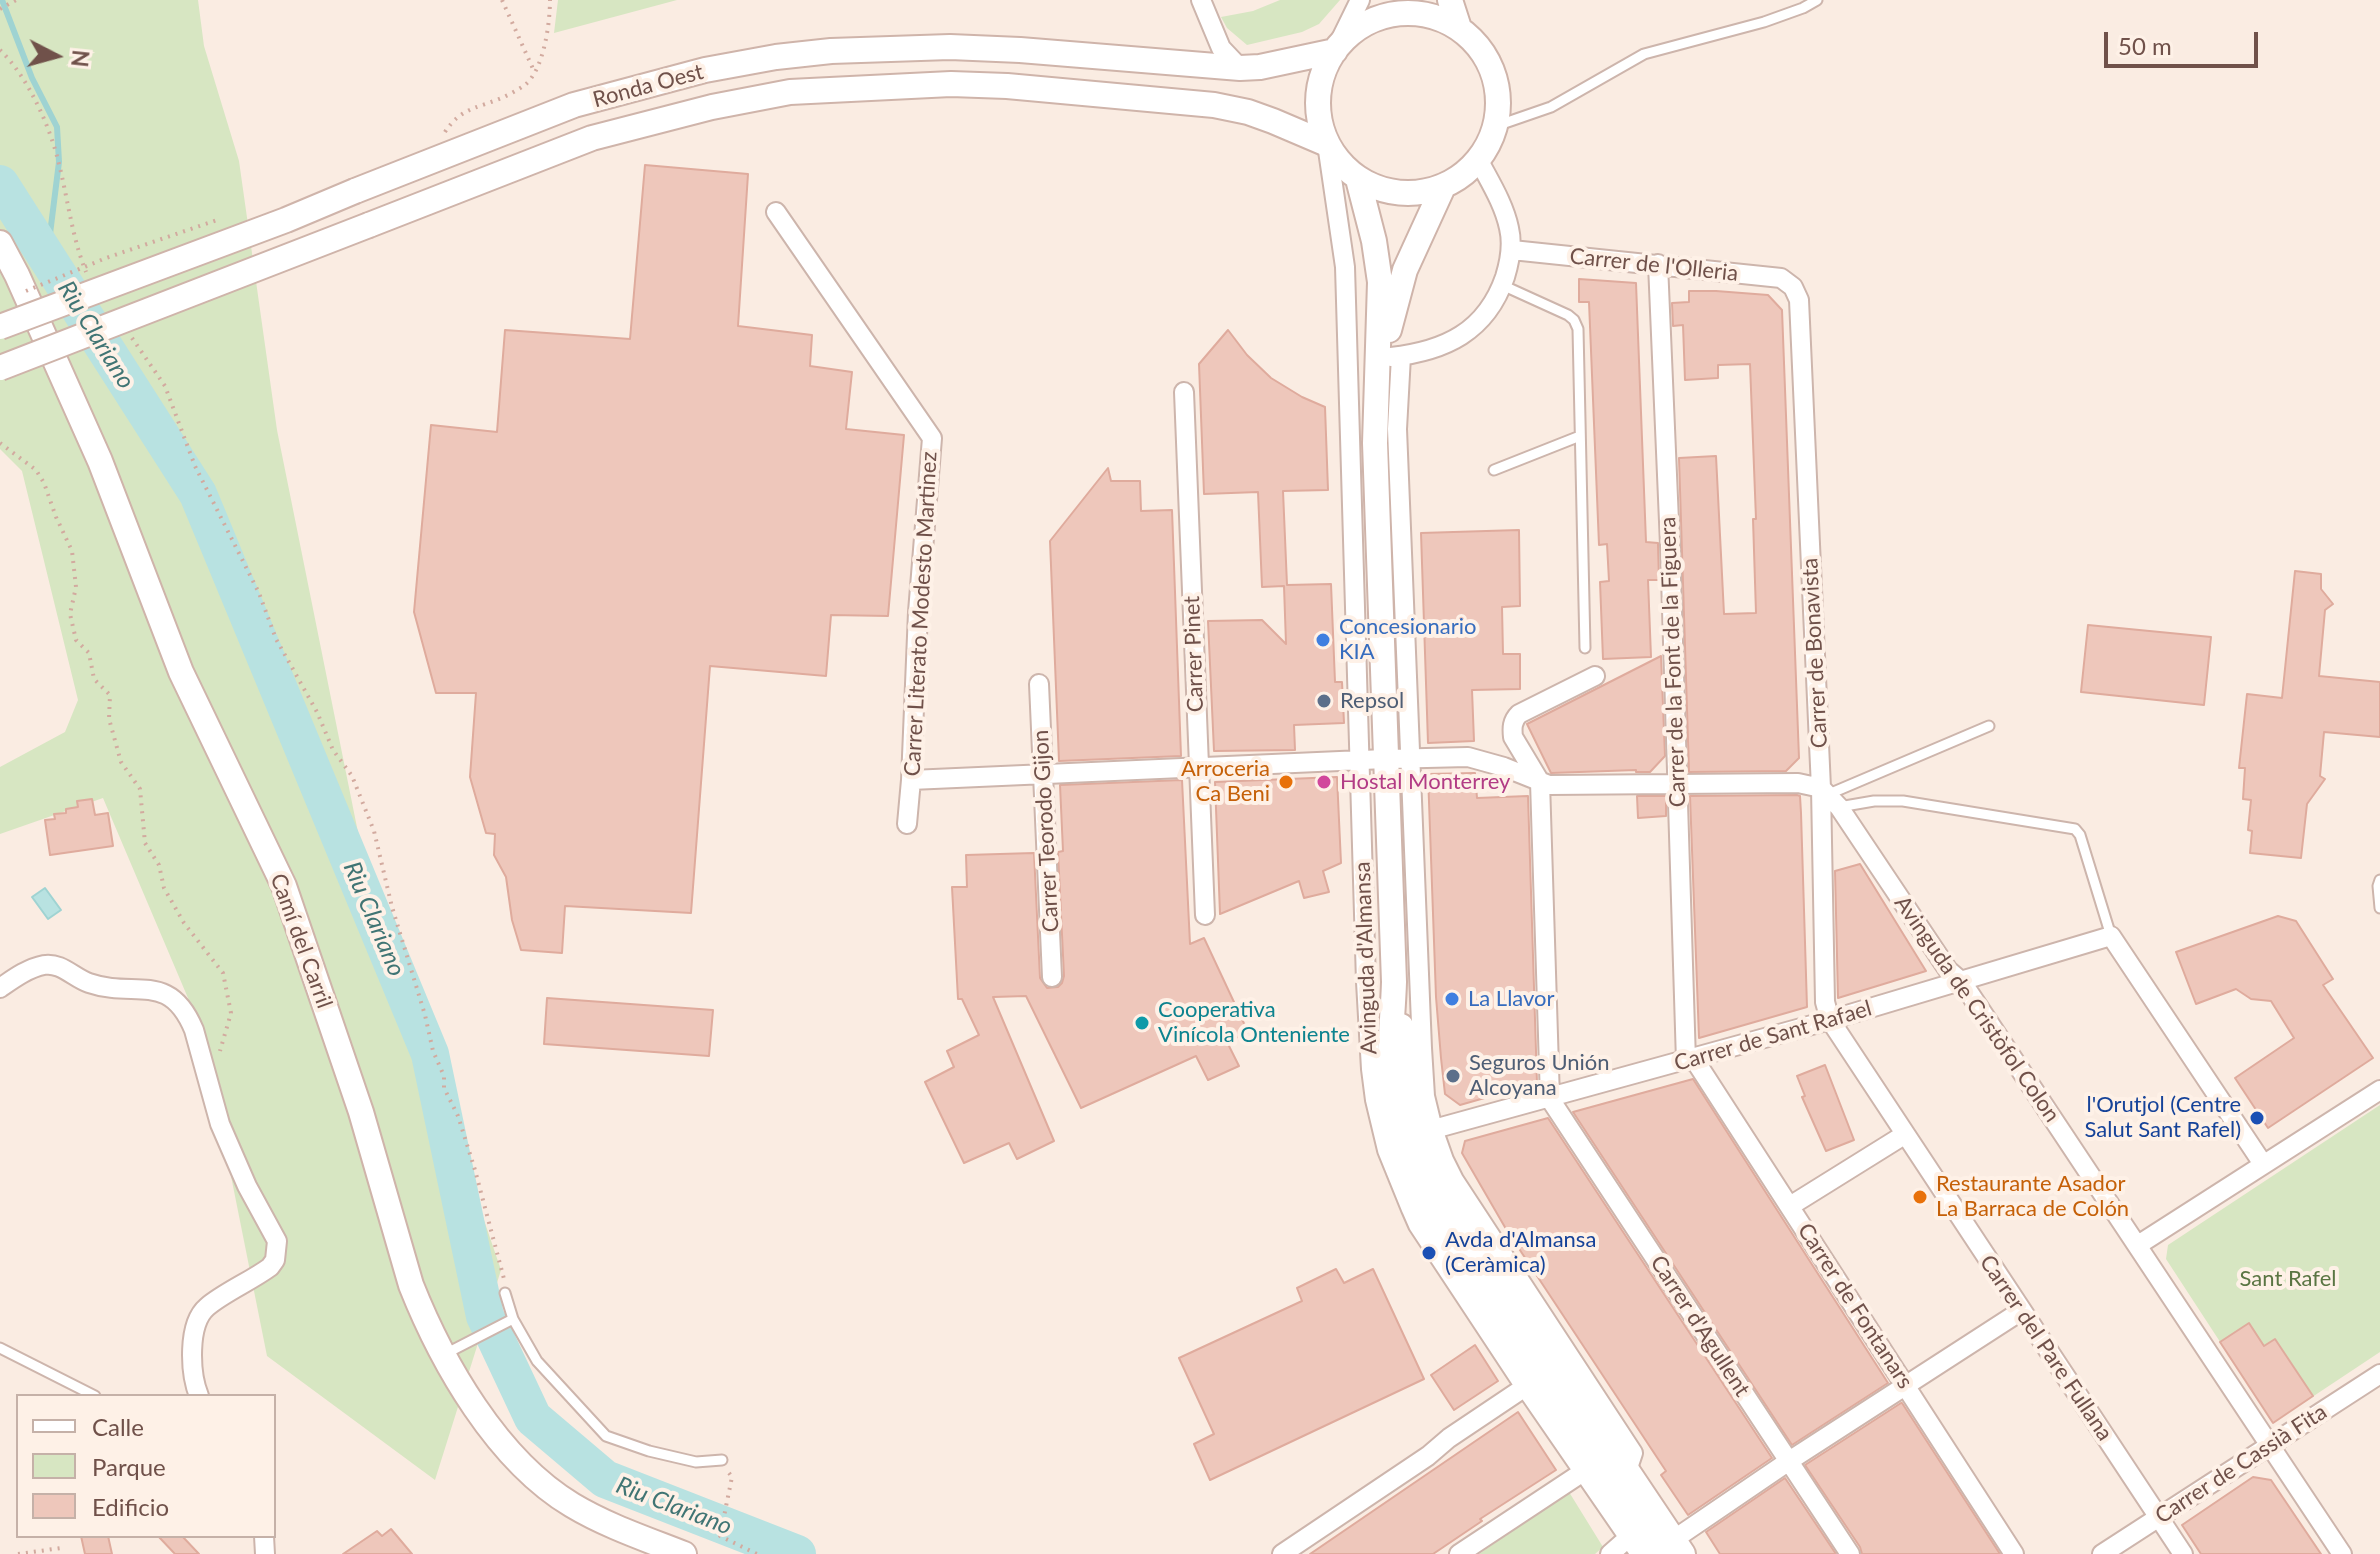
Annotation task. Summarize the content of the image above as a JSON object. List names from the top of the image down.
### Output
{
  "streets": {
    "street": [
      "Ronda Oest",
      "Carrer de l'Olleria",
      "Carrer Literato Modesto Martinez",
      "Carrer de Bonavista",
      "Carrer Pinet",
      "Carrer de la Font de la Figuera",
      "Carrer Teorodo Gijon",
      "Camí del Carril",
      "Avinguda d'Almansa",
      "Avinguda de Cristòfol Colon",
      "Carrer de Sant Rafael",
      "Carrer de Fontanars",
      "Carrer d'Agullent",
      "Carrer del Pare Fullana",
      "Carrer de Cassià Fita"
    ]
  },
  "crossings": [
    ["Ronda Oest", "Avinguda d'Almansa"],
    ["Carrer de l'Olleria", "Carrer de Bonavista"],
    ["Carrer de l'Olleria", "Carrer de la Font de la Figuera"],
    ["Carrer de Bonavista", "Avinguda de Cristòfol Colon"],
    ["Carrer de Bonavista", "Carrer de Sant Rafael"],
    ["Carrer de Bonavista", "Carrer del Pare Fullana"],
    ["Carrer de la Font de la Figuera", "Carrer de Sant Rafael"],
    ["Carrer de la Font de la Figuera", "Carrer de Fontanars"],
    ["Avinguda d'Almansa", "Carrer de Sant Rafael"],
    ["Avinguda de Cristòfol Colon", "Carrer de Sant Rafael"],
    ["Avinguda de Cristòfol Colon", "Carrer de Cassià Fita"],
    ["Carrer de Sant Rafael", "Carrer de Fontanars"],
    ["Carrer de Sant Rafael", "Carrer d'Agullent"],
    ["Carrer de Sant Rafael", "Carrer del Pare Fullana"],
    ["Carrer del Pare Fullana", "Carrer de Cassià Fita"]
  ],
  "water": ["Riu Clariano"],
  "parks": ["Sant Rafel"],
  "places": [
    "Concesionario KIA",
    "Repsol",
    "Arroceria Ca Beni",
    "Hostal Monterrey",
    "La Llavor",
    "Cooperativa Vinícola Onteniente",
    "Seguros Unión Alcoyana",
    "l'Orutjol (Centre Salut Sant Rafel)",
    "Restaurante Asador La Barraca de Colón",
    "Avda d'Almansa (Ceràmica)"
  ],
  "legend": ["Calle", "Parque", "Edificio"],
  "scale_bar": "50 m",
  "north": "right"
}
